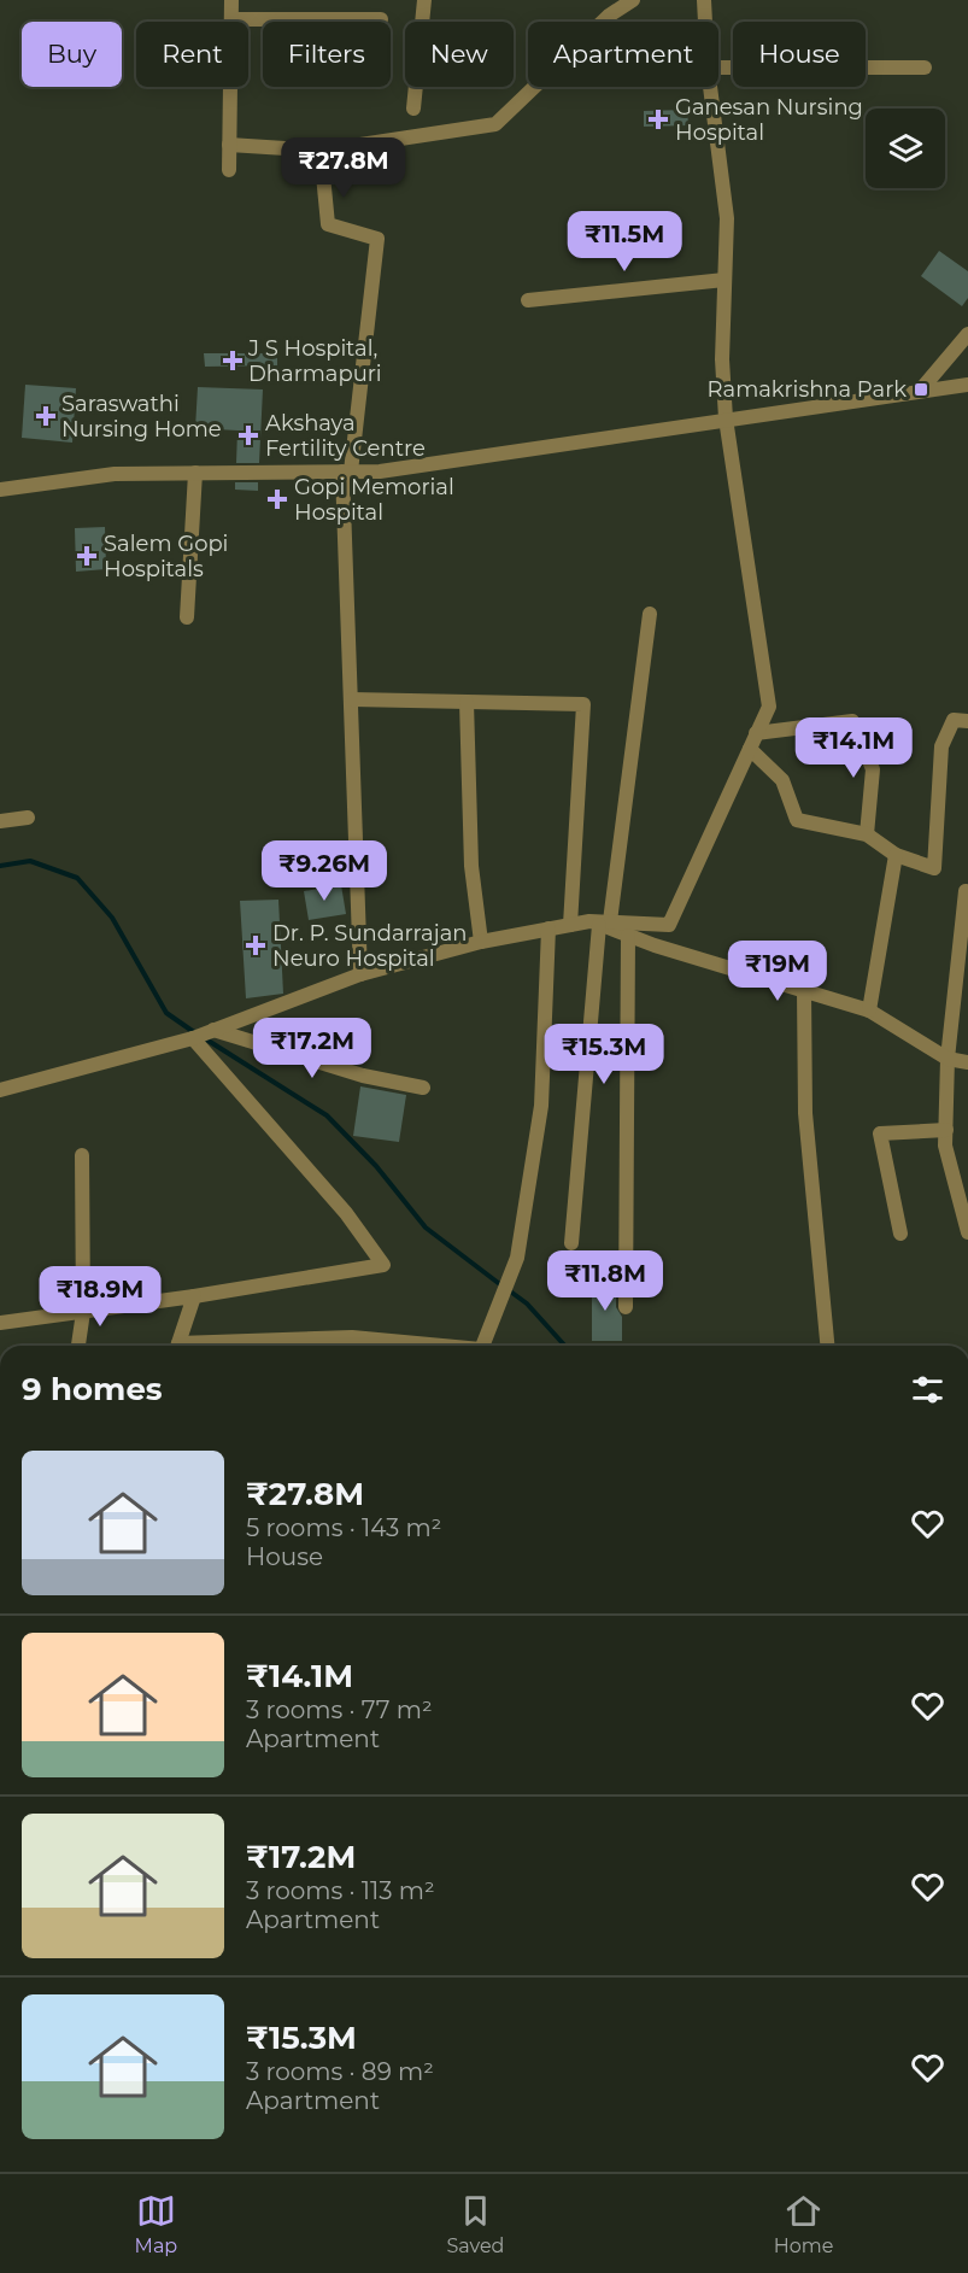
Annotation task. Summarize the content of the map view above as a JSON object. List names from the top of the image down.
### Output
{
  "places": {
    "health": [
      "Ganesan Nursing Hospital",
      "J S Hospital, Dharmapuri",
      "Saraswathi Nursing Home",
      "Akshaya Fertility Centre",
      "Gopi Memorial Hospital",
      "Salem Gopi Hospitals",
      "Dr. P. Sundarrajan Neuro Hospital"
    ],
    "transit": ["Ramakrishna Park"]
  },
  "page": {
    "chip": [
      "Buy",
      "Rent",
      "Filters",
      "New",
      "Apartment",
      "House"
    ],
    "price": [
      "₹27.8M",
      "₹11.5M",
      "₹14.1M",
      "₹9.26M",
      "₹19M",
      "₹17.2M",
      "₹15.3M",
      "₹11.8M",
      "₹18.9M"
    ],
    "heading": "9 homes",
    "list": [
      {
        "name": "₹27.8M",
        "note": "5 rooms · 143 m² · House"
      },
      {
        "name": "₹14.1M",
        "note": "3 rooms · 77 m² · Apartment"
      },
      {
        "name": "₹17.2M",
        "note": "3 rooms · 113 m² · Apartment"
      },
      {
        "name": "₹15.3M",
        "note": "3 rooms · 89 m² · Apartment"
      }
    ],
    "tabs": ["Map", "Saved", "Home"]
  }
}
